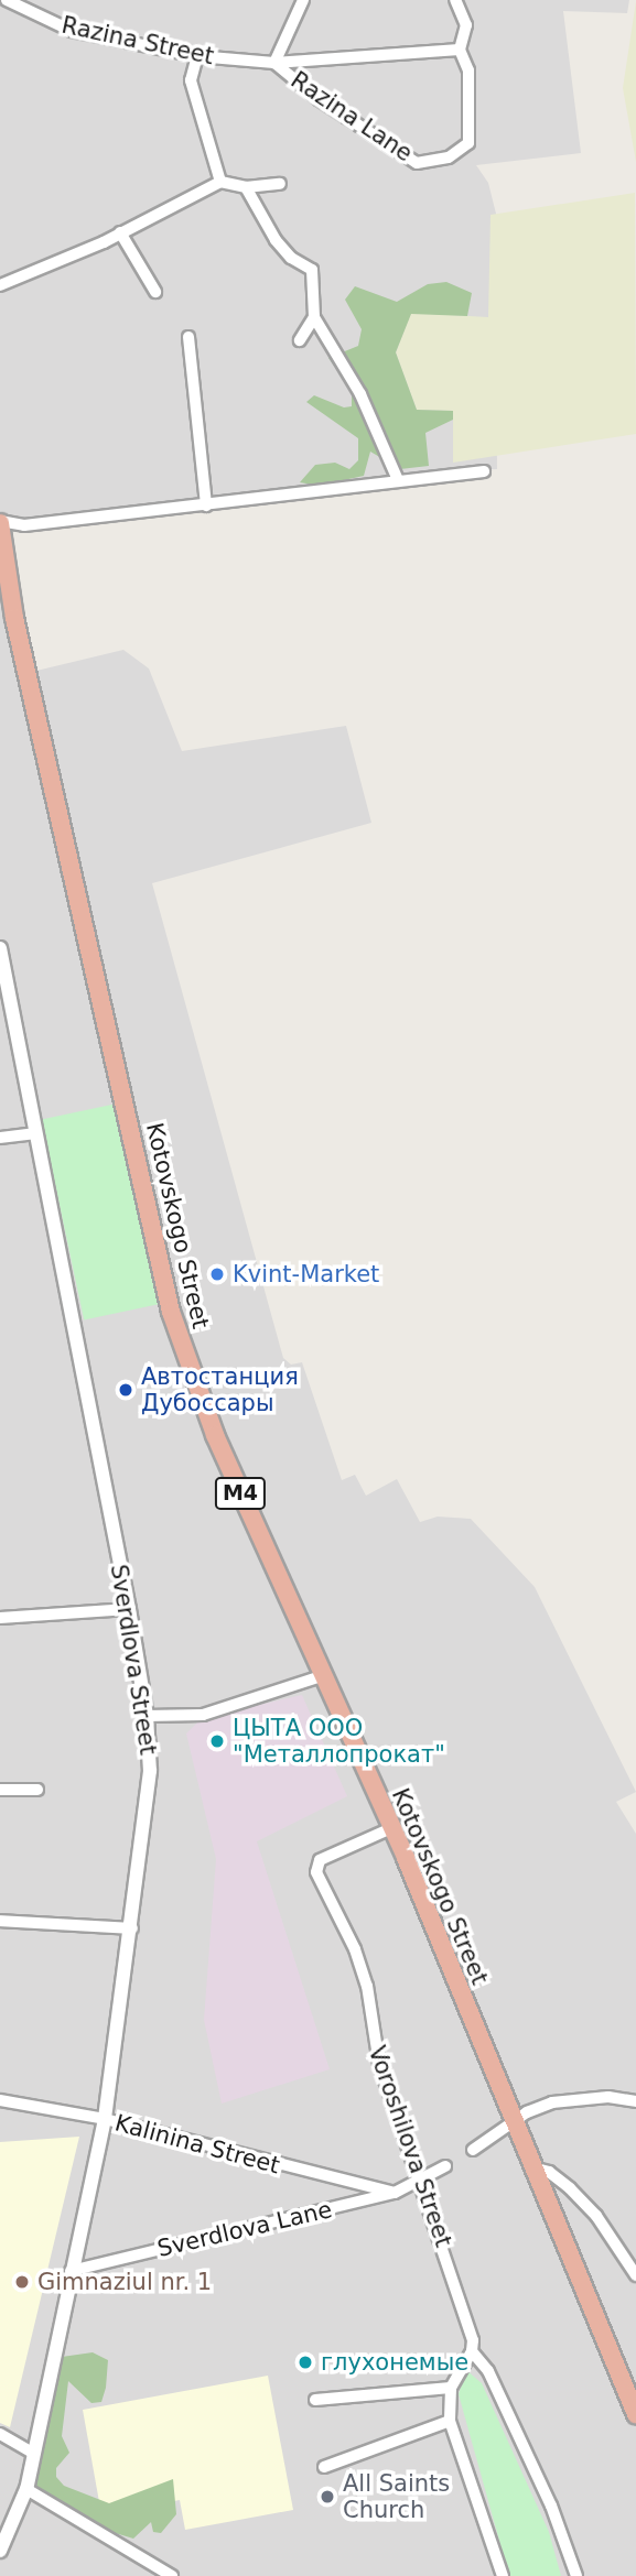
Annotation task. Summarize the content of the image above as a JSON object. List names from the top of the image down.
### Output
{
  "streets": {
    "highway": ["Kotovskogo Street", "M4"],
    "street": [
      "Razina Street",
      "Razina Lane",
      "Sverdlova Street",
      "Kalinina Street",
      "Voroshilova Street",
      "Sverdlova Lane"
    ]
  },
  "crossings": [
    ["Razina Street", "Razina Lane"],
    ["Kotovskogo Street", "Voroshilova Street"],
    ["Sverdlova Street", "Kalinina Street"],
    ["Sverdlova Street", "Sverdlova Lane"],
    ["Kalinina Street", "Sverdlova Lane"],
    ["Voroshilova Street", "Sverdlova Lane"]
  ],
  "places": [
    "Kvint-Market",
    "Автостанция Дубоссары",
    "ЦЫТА ООО \"Металлопрокат\"",
    "Gimnaziul nr. 1",
    "глухонемые",
    "All Saints Church"
  ]
}
